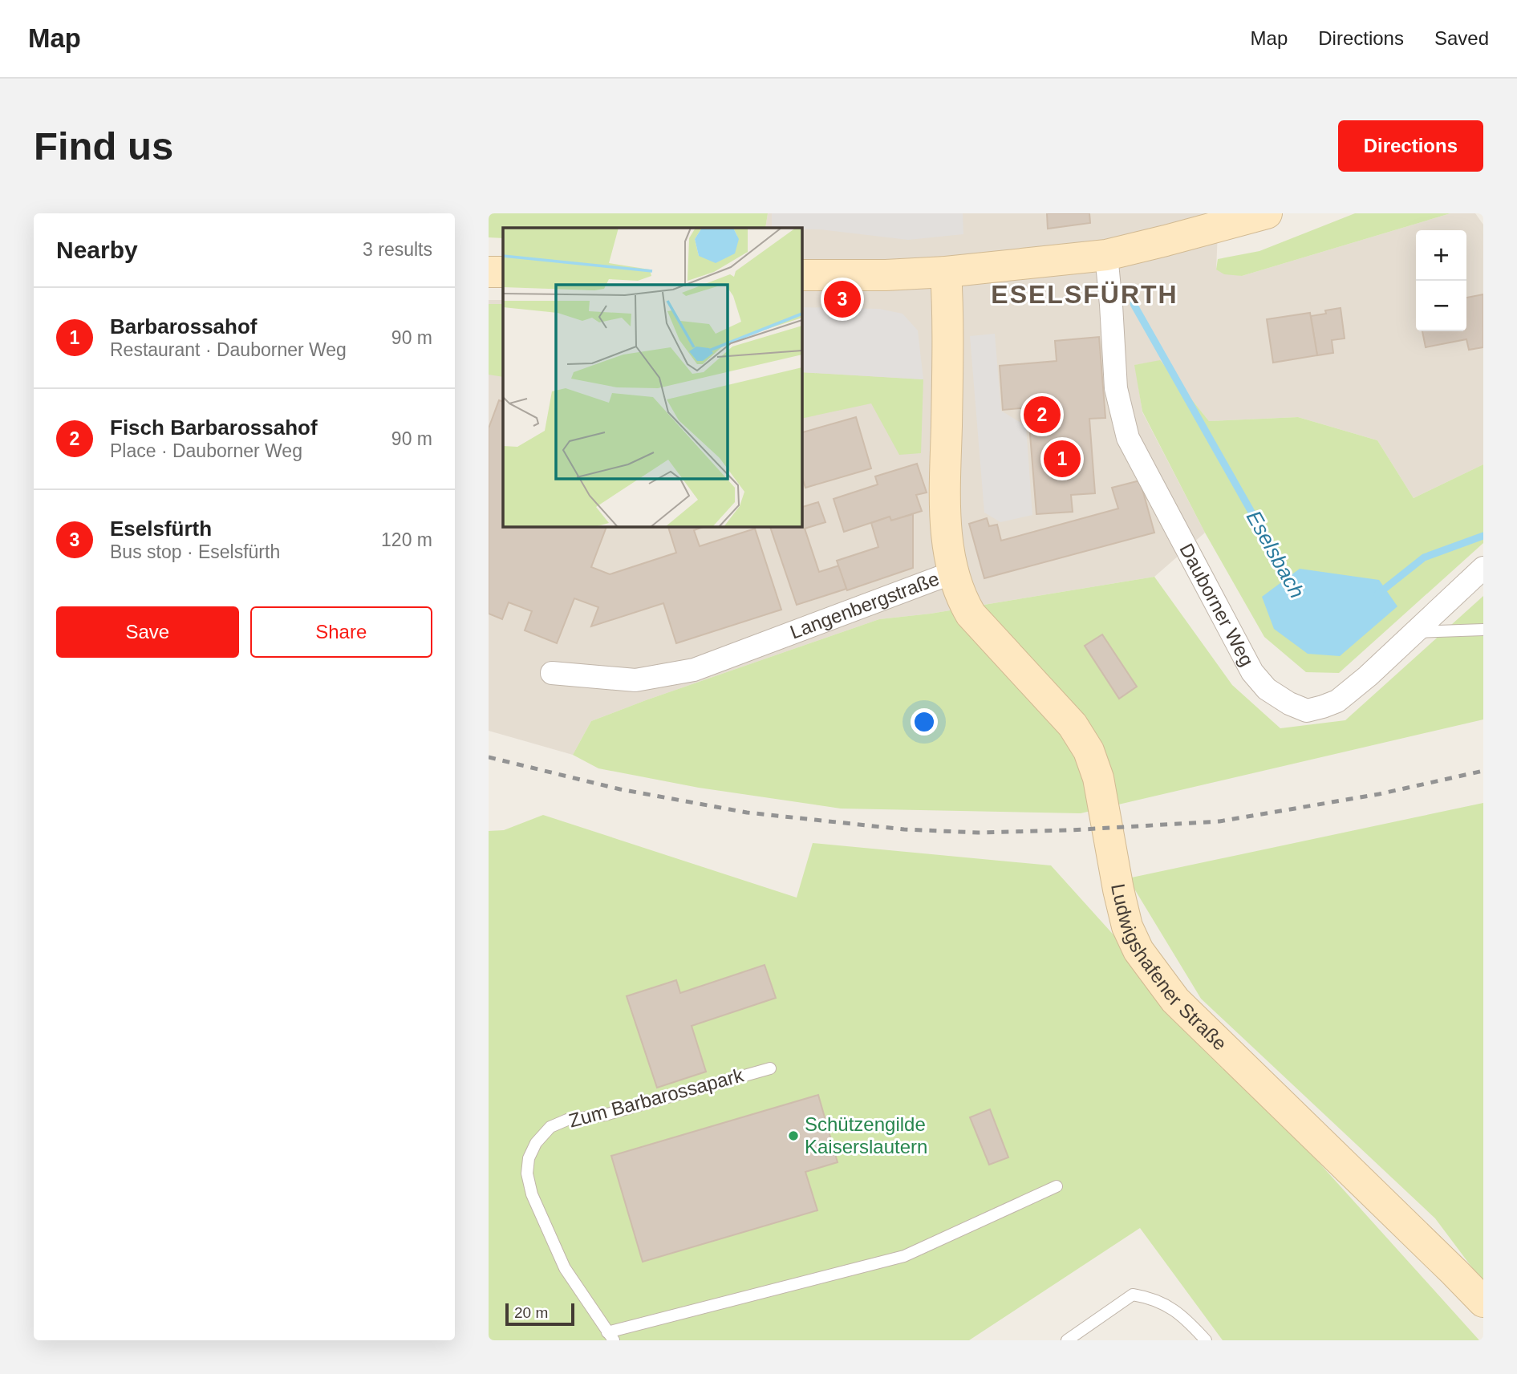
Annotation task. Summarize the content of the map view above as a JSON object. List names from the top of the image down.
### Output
{
  "streets": {
    "street": ["Dauborner Weg", "Langenbergstraße", "Ludwigshafener Straße"],
    "lane": ["Zum Barbarossapark"]
  },
  "crossings": [
    ["Langenbergstraße", "Ludwigshafener Straße"]
  ],
  "districts": ["ESELSFÜRTH"],
  "water": ["Eselsbach"],
  "places": ["Schützengilde Kaiserslautern"],
  "scale_bar": "20 m",
  "page": {
    "header": "Map",
    "nav": ["Map", "Directions", "Saved"],
    "buttons": [
      "Directions",
      ["Save", "Share"]
    ],
    "title": "Find us",
    "heading": ["Nearby", "3 results"],
    "map_buttons": ["+", "−"],
    "pins": ["3", "2", "1"],
    "list": [
      {
        "mark": "1",
        "name": "Barbarossahof",
        "note": "Restaurant · Dauborner Weg",
        "value": "90 m"
      },
      {
        "mark": "2",
        "name": "Fisch Barbarossahof",
        "note": "Place · Dauborner Weg",
        "value": "90 m"
      },
      {
        "mark": "3",
        "name": "Eselsfürth",
        "note": "Bus stop · Eselsfürth",
        "value": "120 m"
      }
    ],
    "scale": "20 m"
  }
}
